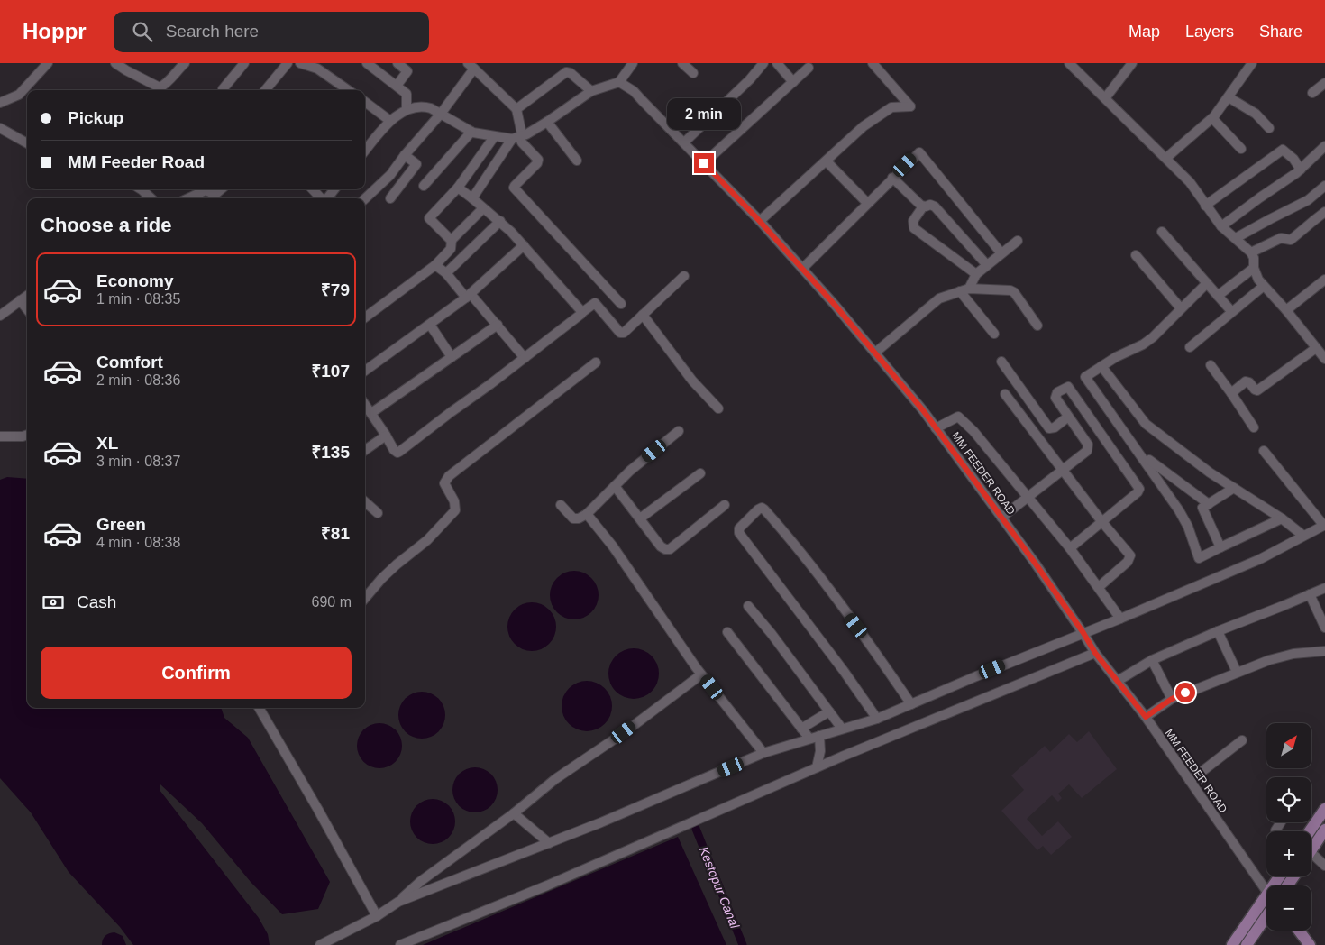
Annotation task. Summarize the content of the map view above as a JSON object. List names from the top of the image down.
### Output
{
  "streets": {
    "street": ["MM FEEDER ROAD"]
  },
  "water": ["Kestopur Canal"],
  "north": "top right",
  "page": {
    "header": "Hoppr",
    "search": "Search here",
    "nav": ["Map", "Layers", "Share"],
    "banner": ["Pickup", "MM Feeder Road"],
    "bubble": "2 min",
    "heading": "Choose a ride",
    "list": [
      {
        "name": "Economy",
        "note": "1 min · 08:35",
        "value": "₹79"
      },
      {
        "name": "Comfort",
        "note": "2 min · 08:36",
        "value": "₹107"
      },
      {
        "name": "XL",
        "note": "3 min · 08:37",
        "value": "₹135"
      },
      {
        "name": "Green",
        "note": "4 min · 08:38",
        "value": "₹81"
      }
    ],
    "pay": ["Cash", "690 m"],
    "buttons": "Confirm",
    "map_buttons": ["+", "−"]
  }
}
